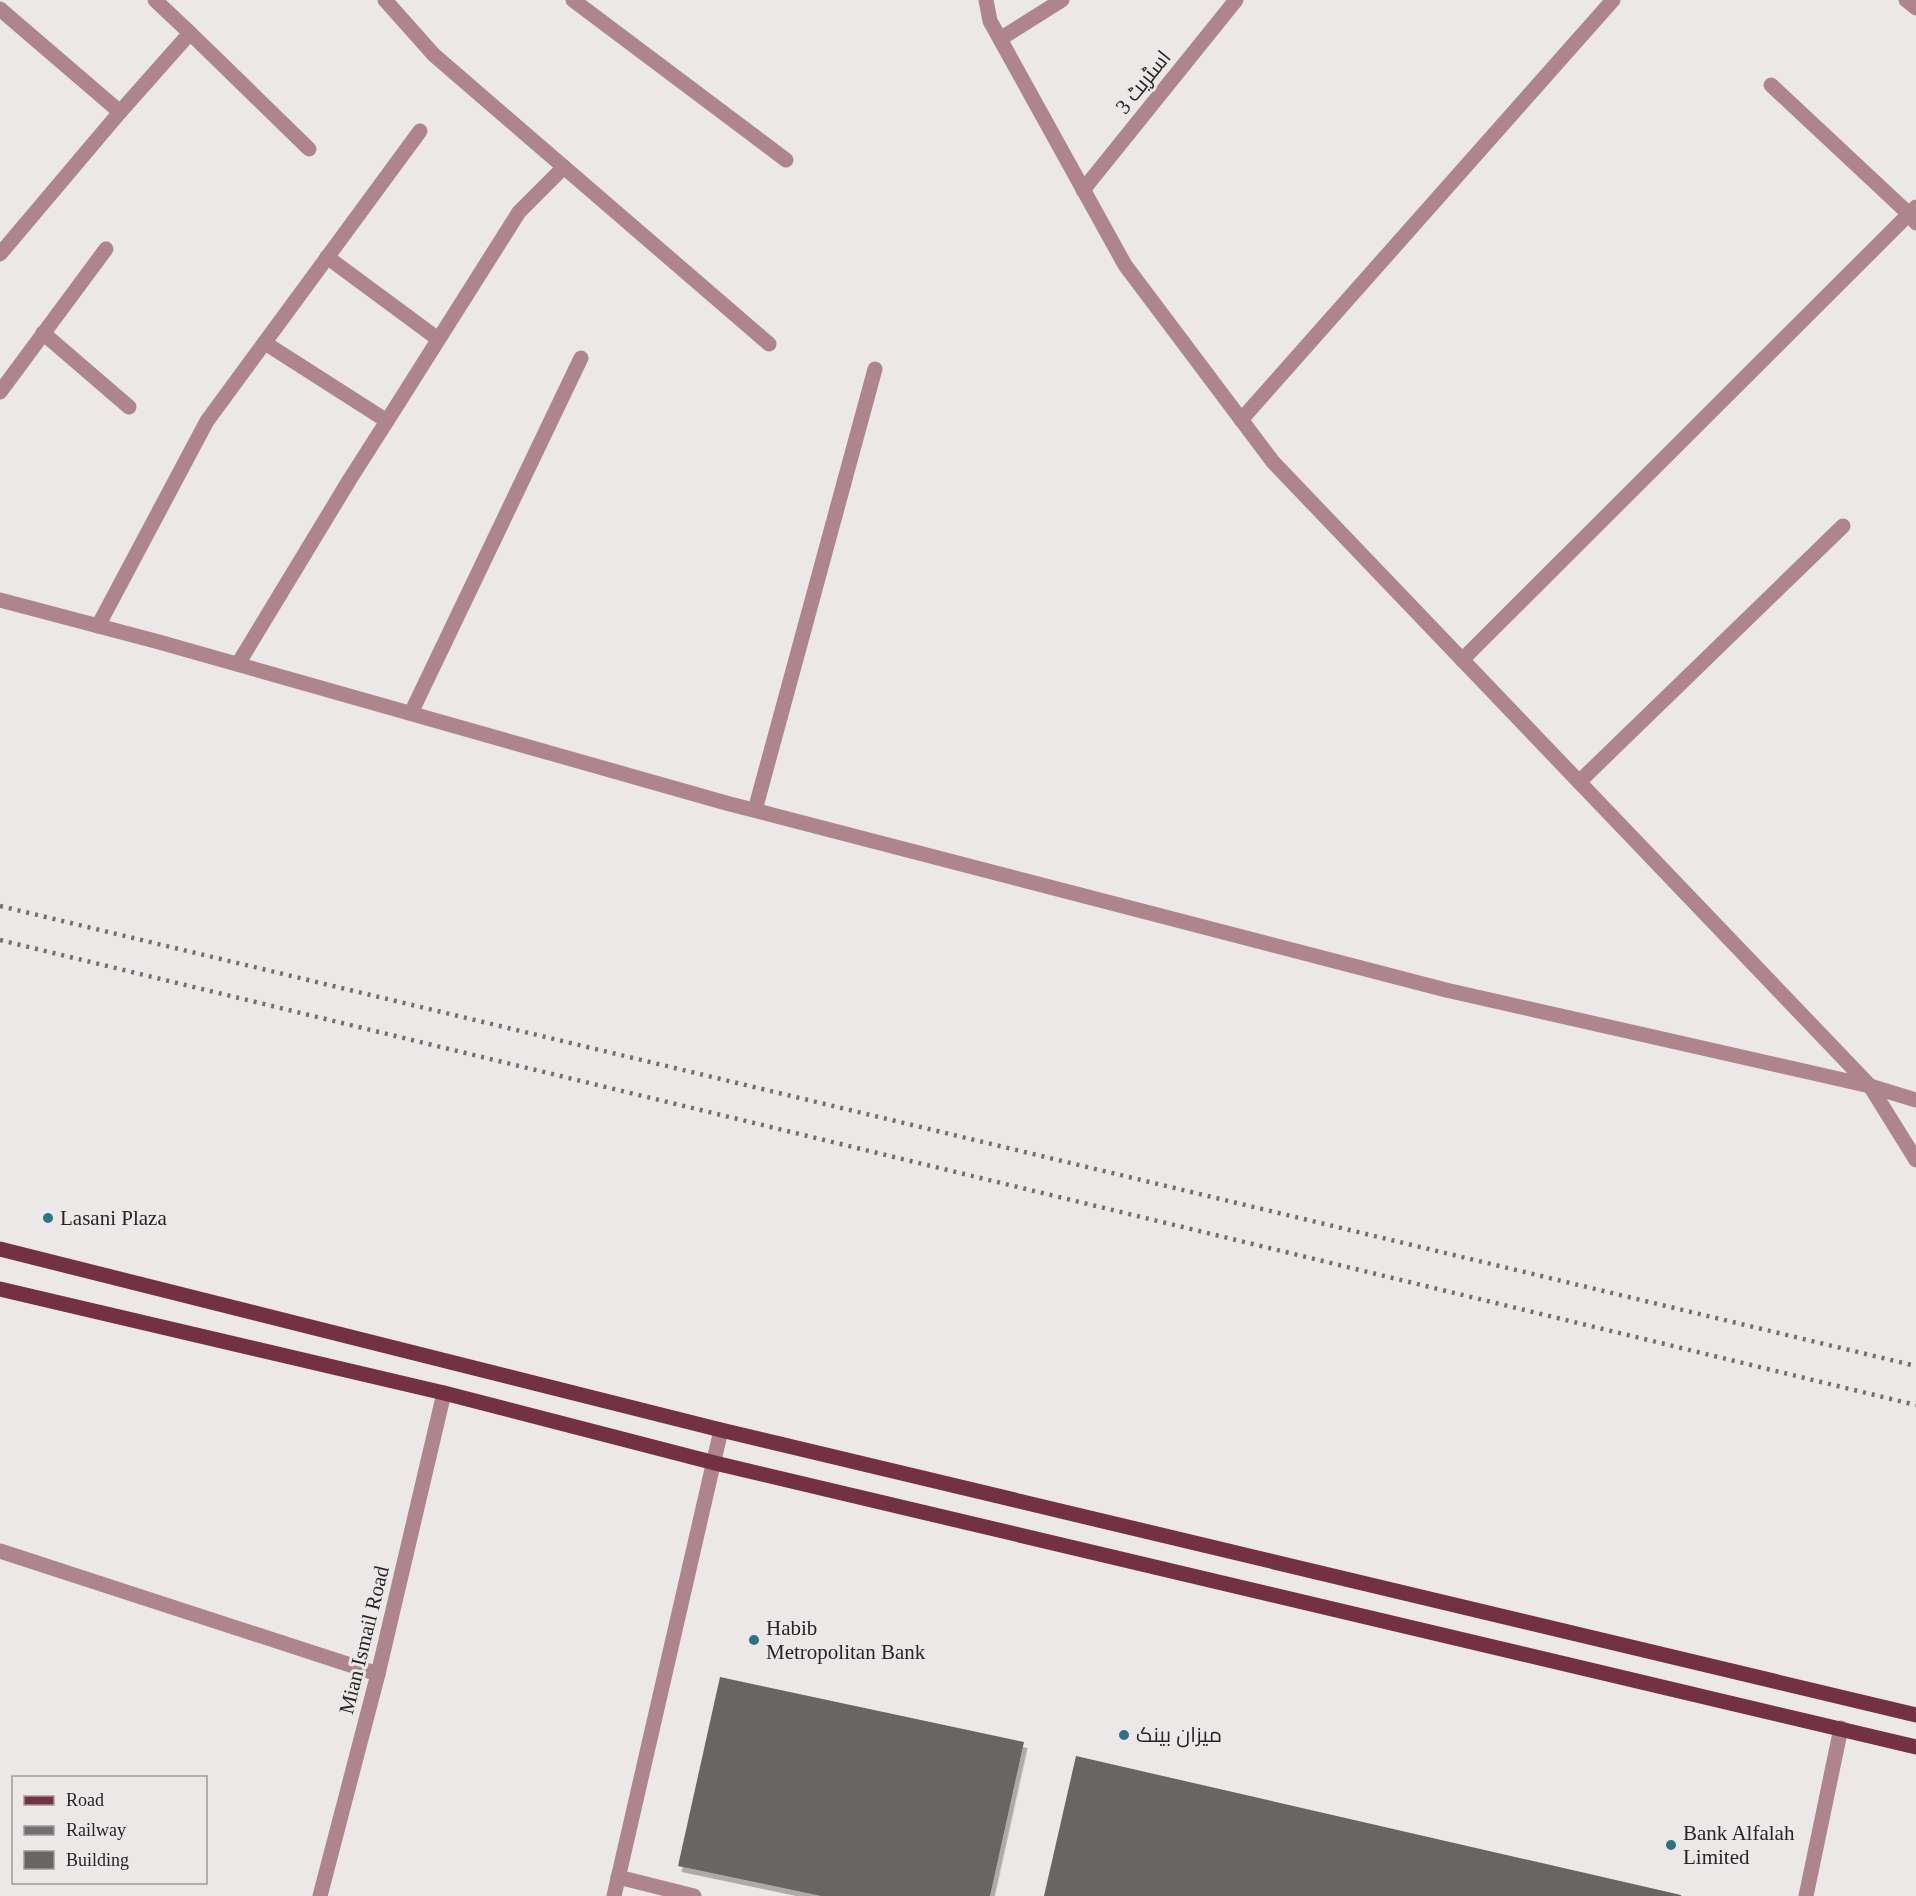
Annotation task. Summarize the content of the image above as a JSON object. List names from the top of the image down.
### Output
{
  "streets": {
    "street": ["اسٹریٹ 3", "Mian Ismail Road"]
  },
  "places": [
    "Lasani Plaza",
    "Habib Metropolitan Bank",
    "میزان بینک",
    "Bank Alfalah Limited"
  ],
  "legend": ["Road", "Railway", "Building"]
}
